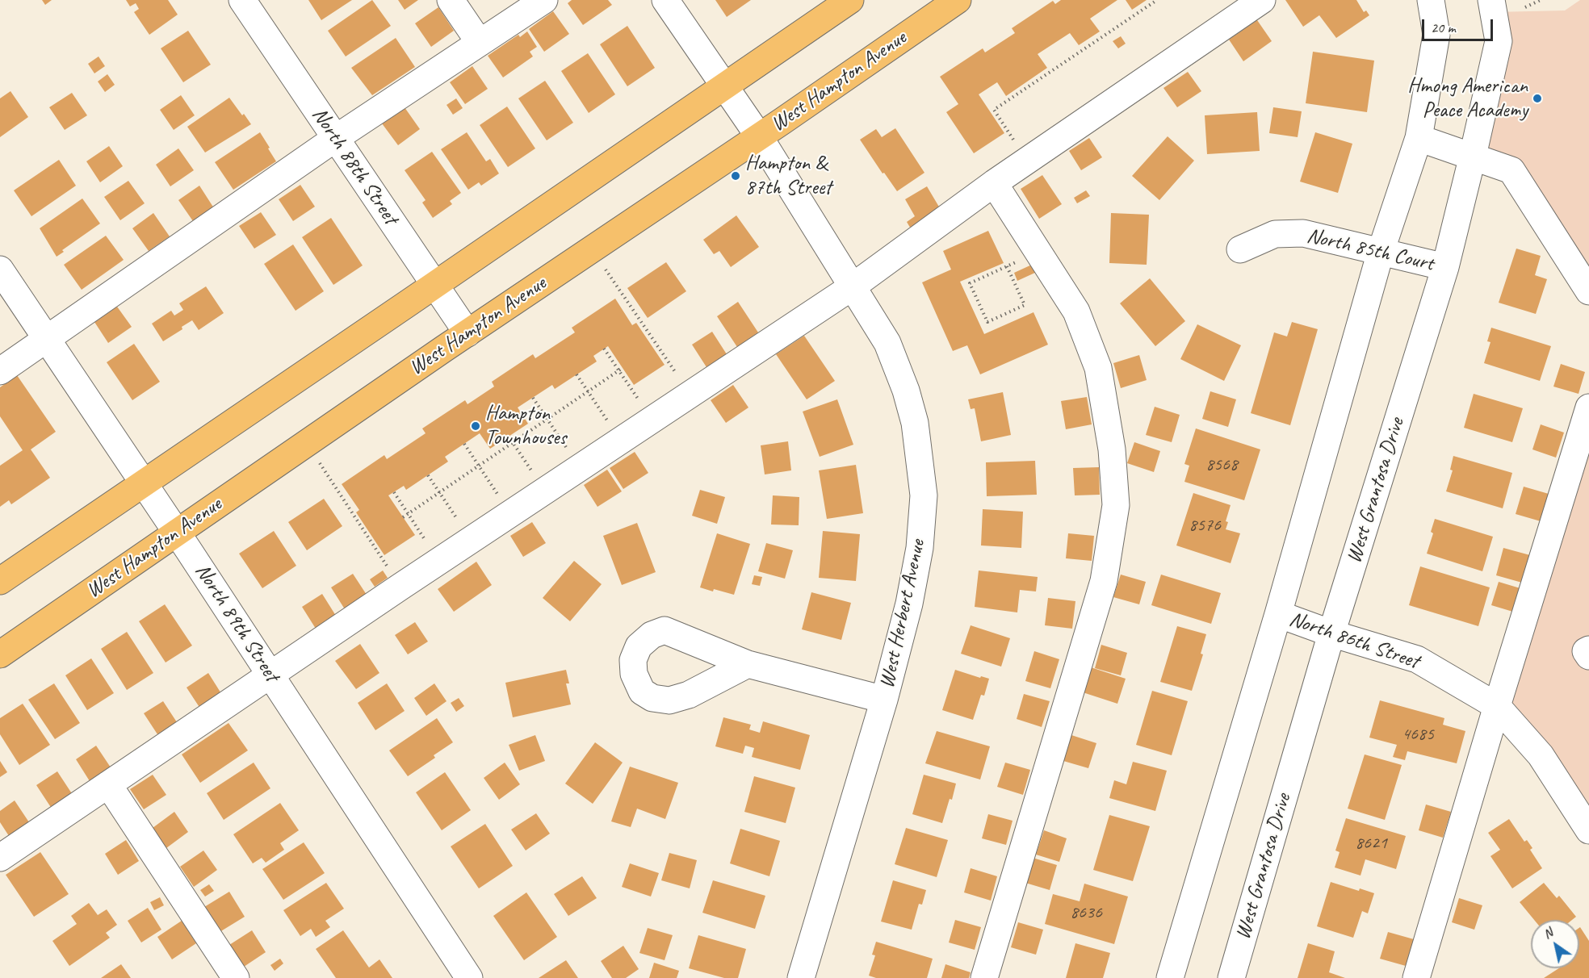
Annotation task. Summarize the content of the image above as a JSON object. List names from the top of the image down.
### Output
{
  "streets": {
    "main road": ["West Hampton Avenue"],
    "street": [
      "North 88th Street",
      "North 85th Court",
      "West Grantosa Drive",
      "West Herbert Avenue",
      "North 89th Street",
      "North 86th Street"
    ]
  },
  "crossings": [
    ["West Hampton Avenue", "North 88th Street"],
    ["West Hampton Avenue", "West Herbert Avenue"],
    ["West Hampton Avenue", "North 89th Street"],
    ["North 85th Court", "West Grantosa Drive"],
    ["West Grantosa Drive", "North 86th Street"]
  ],
  "places": ["Hmong American Peace Academy", "Hampton & 87th Street", "Hampton Townhouses"],
  "house_numbers": [
    "8568",
    "8576",
    "4685",
    "8621",
    "8636"
  ],
  "scale_bar": "20 m",
  "north": "top left"
}
